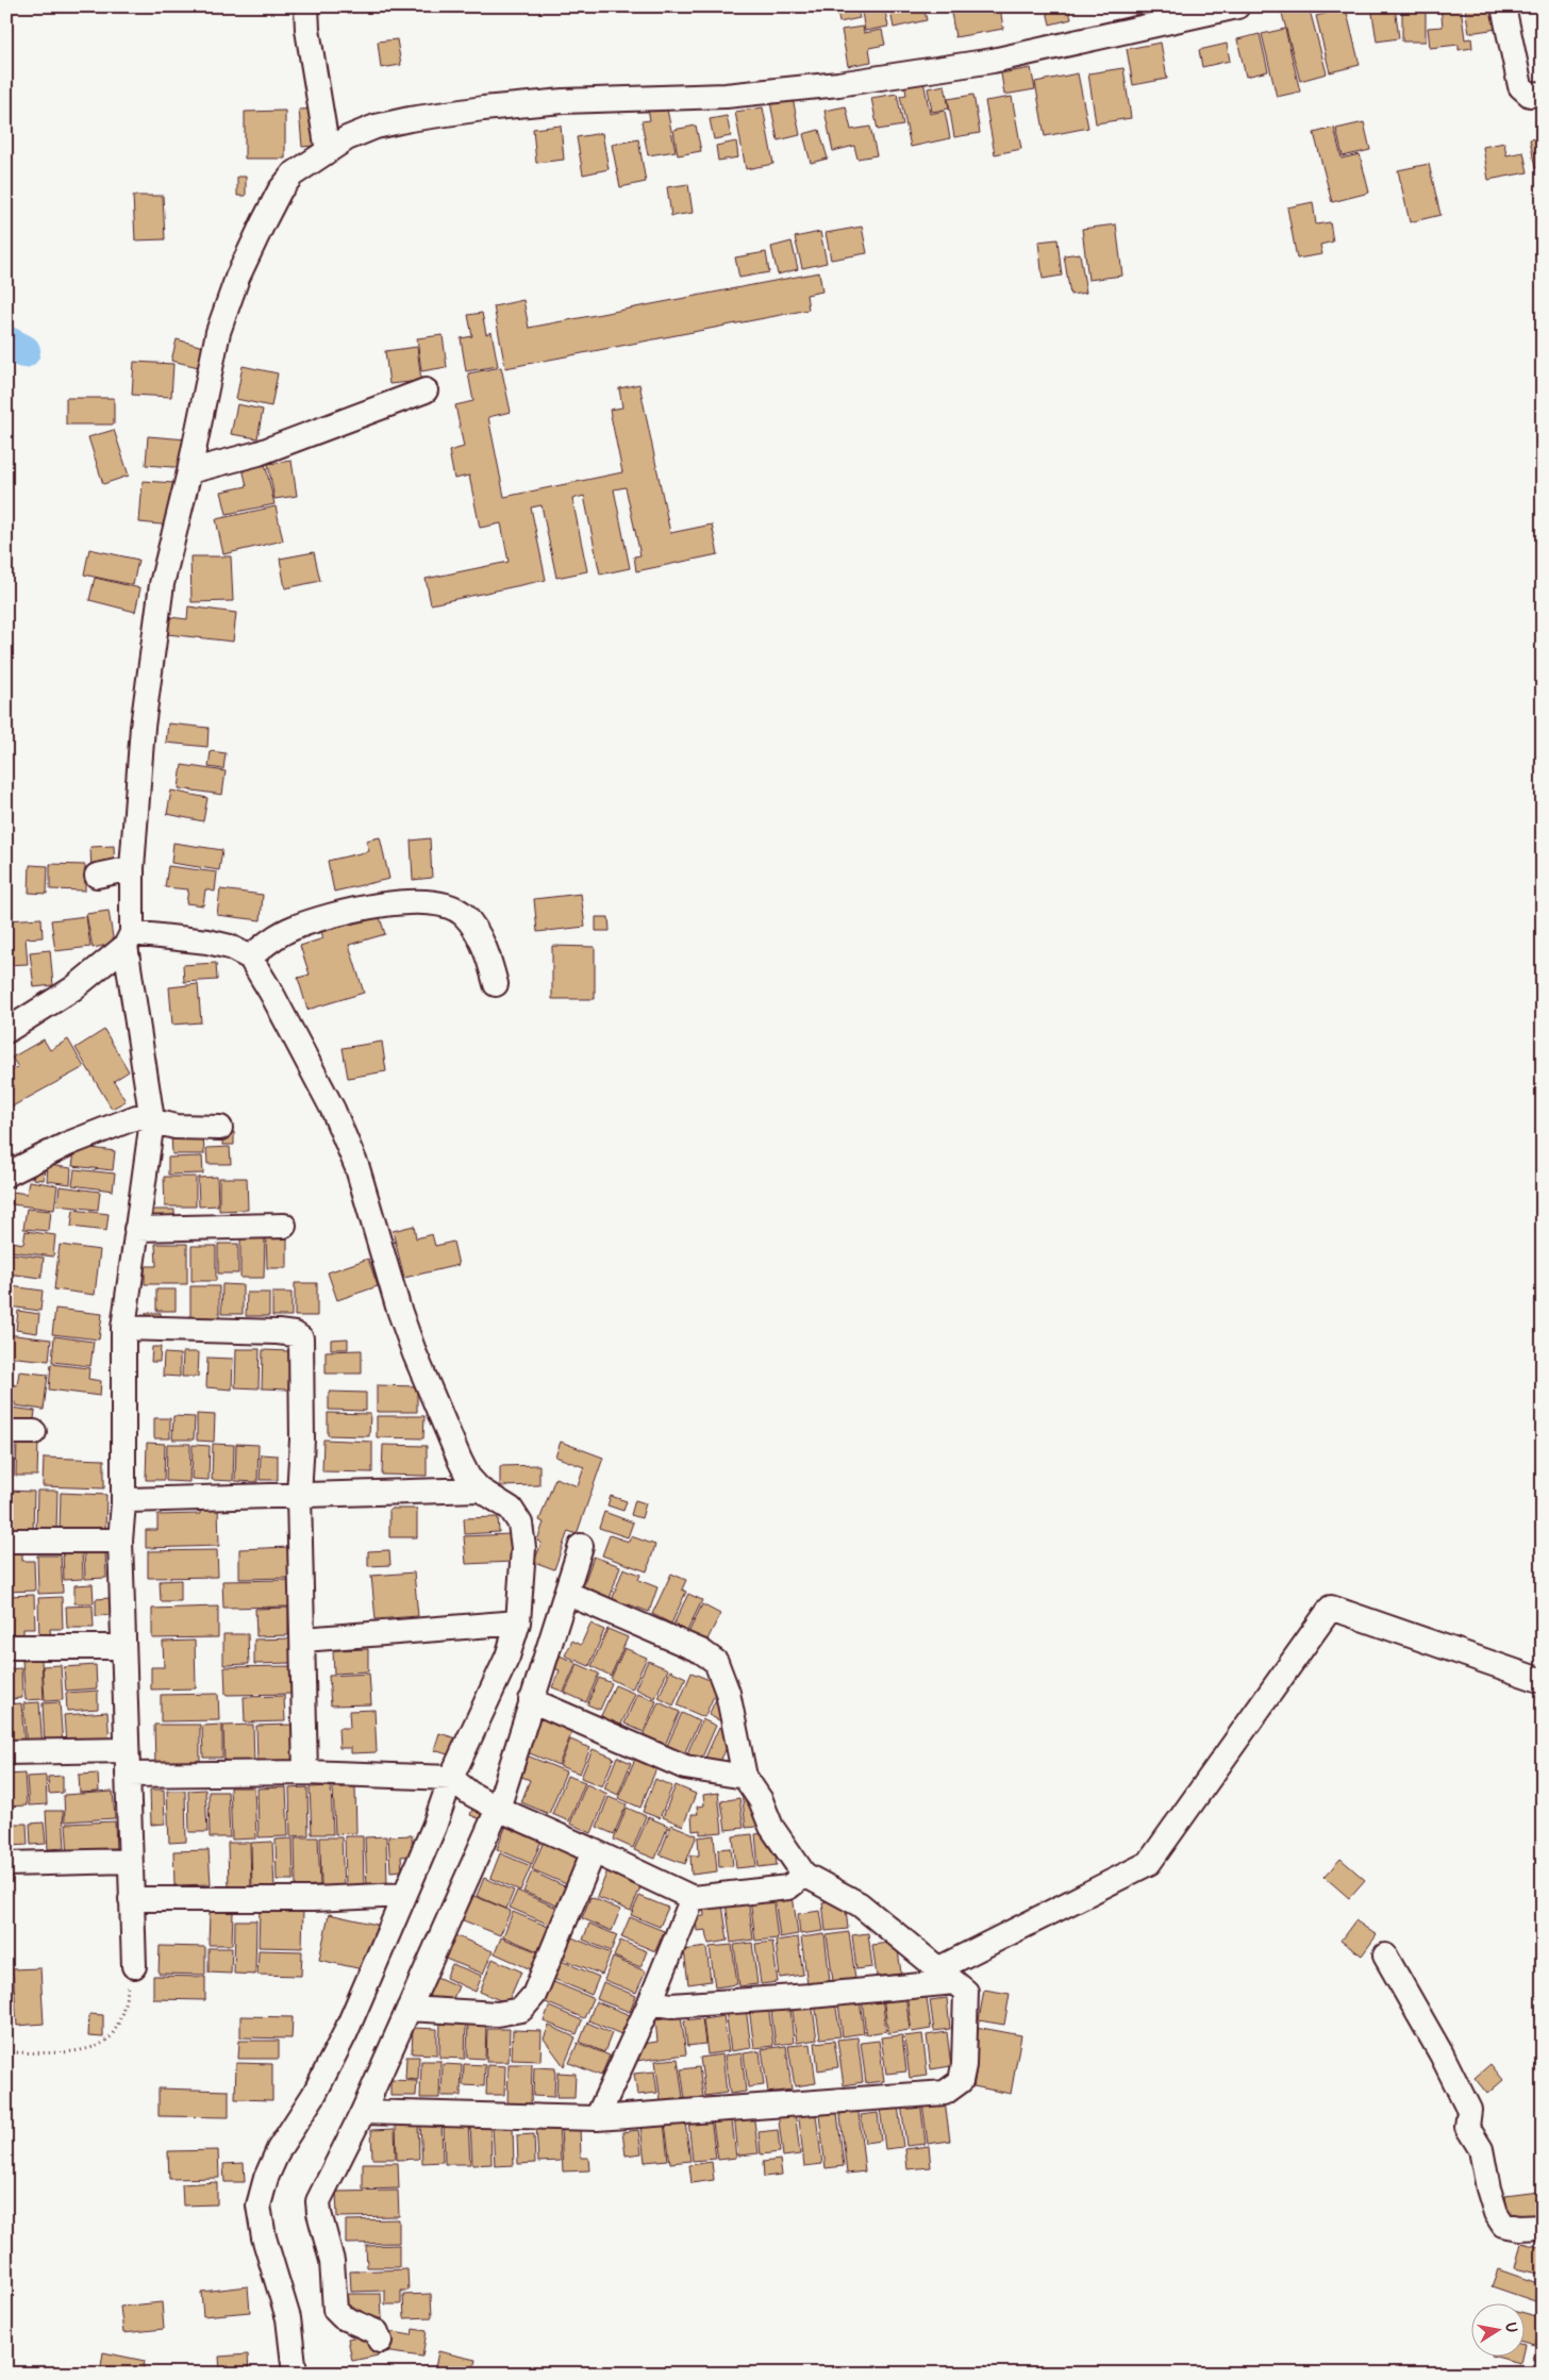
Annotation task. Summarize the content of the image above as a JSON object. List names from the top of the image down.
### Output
{
  "north": "right"
}
